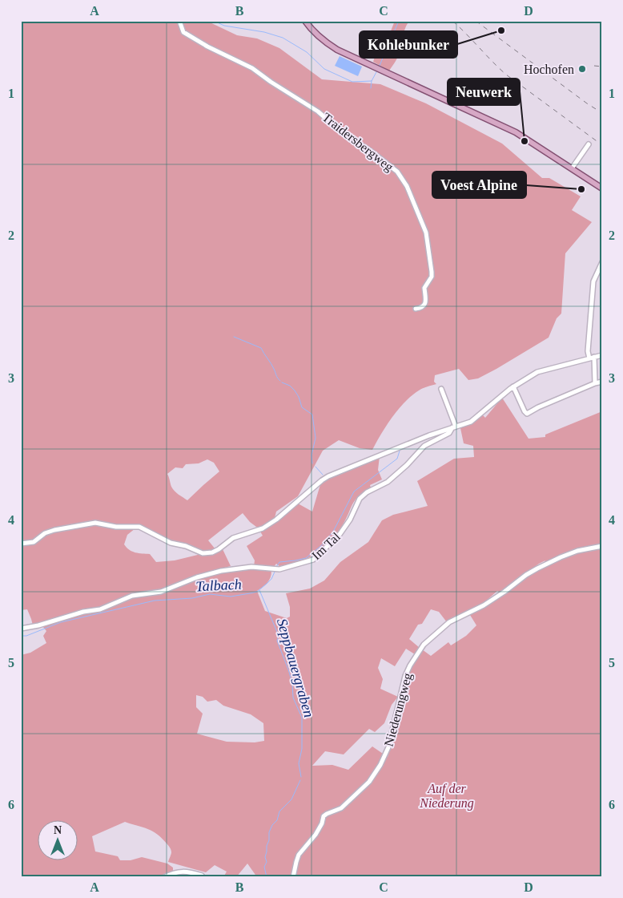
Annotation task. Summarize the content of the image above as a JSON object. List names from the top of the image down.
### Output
{
  "streets": {
    "street": ["Traidersbergweg", "Im Tal", "Niederungweg"]
  },
  "water": ["Talbach", "Seppbauergraben"],
  "parks": ["Auf der Niederung"],
  "places": [
    "Kohlebunker",
    "Hochofen",
    "Neuwerk",
    "Voest Alpine"
  ],
  "north": "top",
  "grid": {
    "columns": [
      "A",
      "B",
      "C",
      "D"
    ],
    "rows": [
      "1",
      "2",
      "3",
      "4",
      "5",
      "6"
    ]
  }
}
